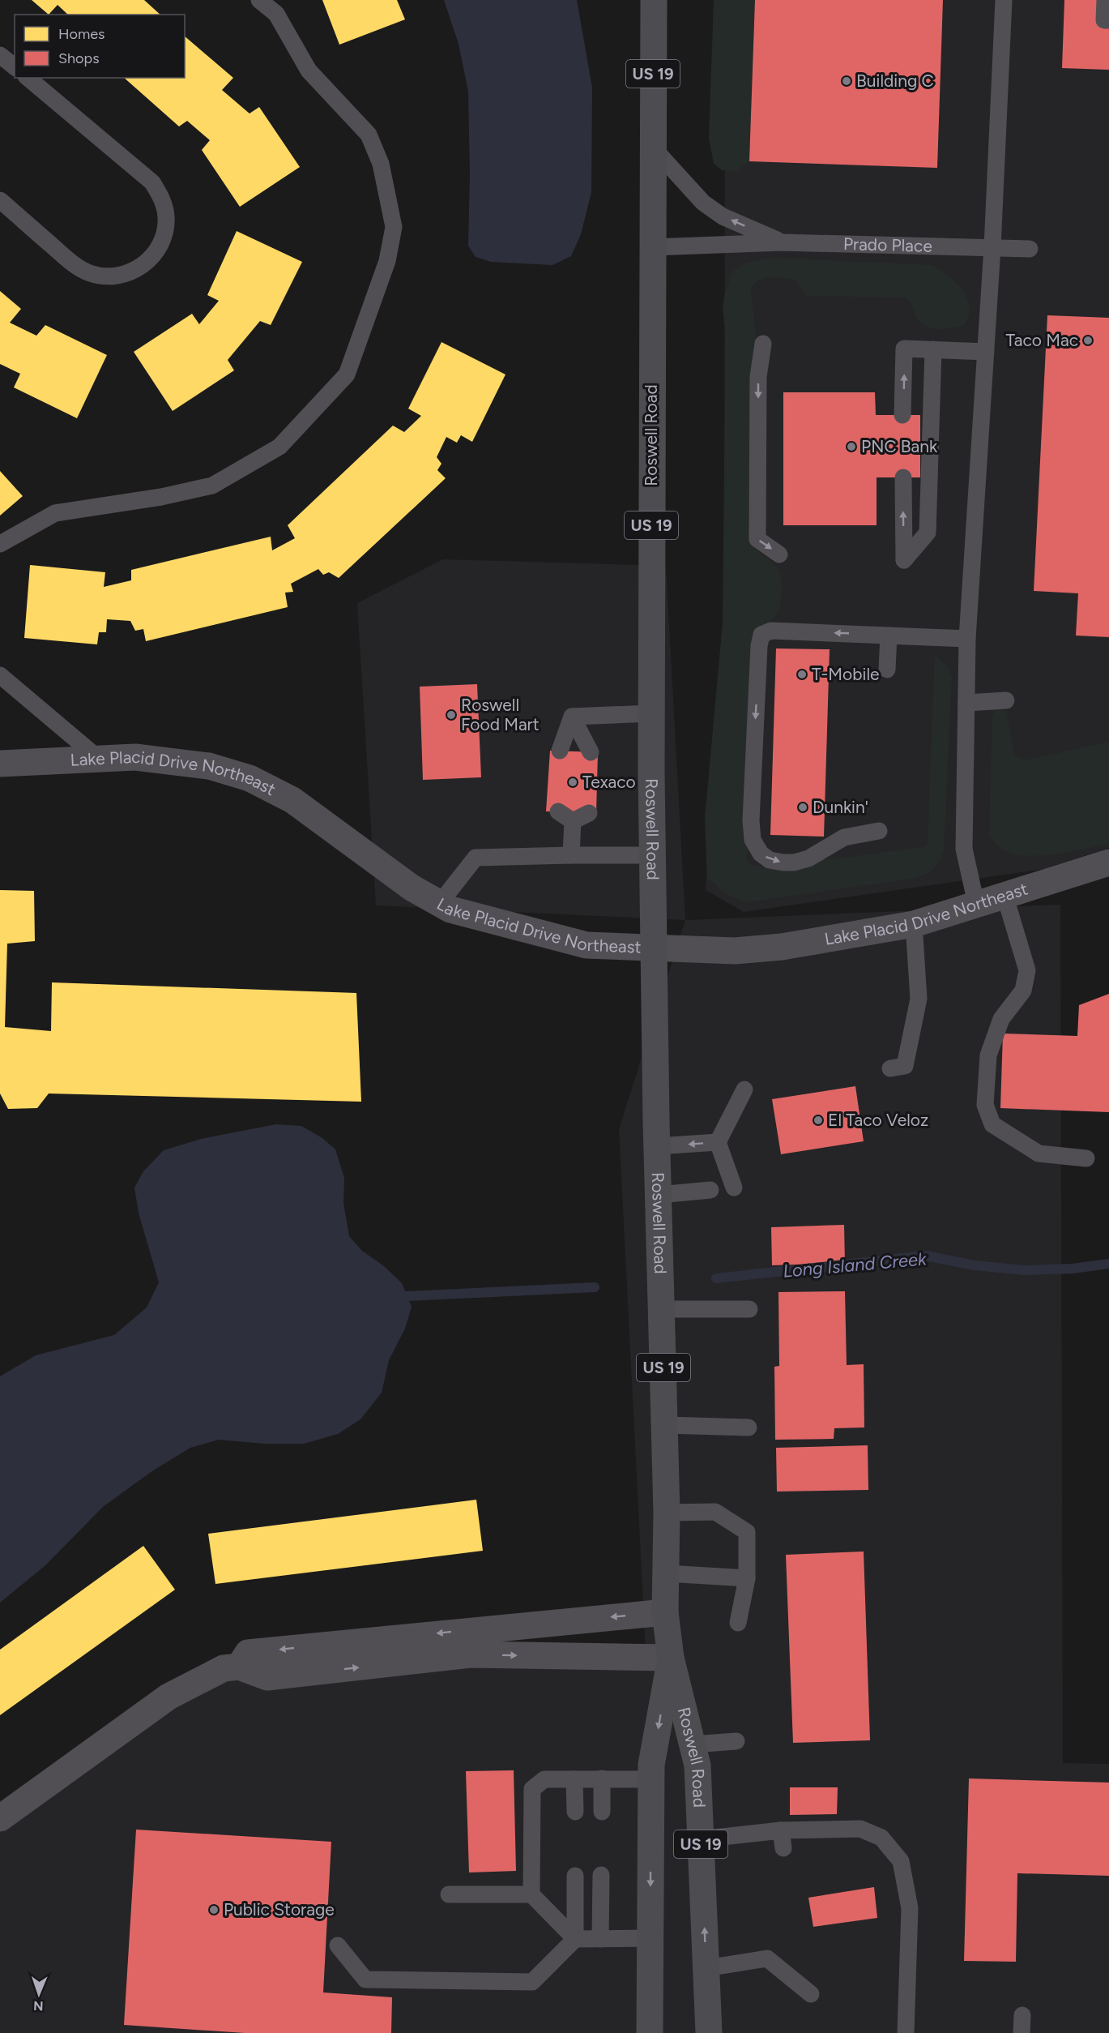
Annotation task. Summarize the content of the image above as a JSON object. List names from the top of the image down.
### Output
{
  "streets": {
    "main road": ["US 19", "Roswell Road"],
    "street": ["Lake Placid Drive Northeast"],
    "lane": ["Prado Place"]
  },
  "crossings": [
    ["Prado Place", "Roswell Road"],
    ["Roswell Road", "Lake Placid Drive Northeast"]
  ],
  "water": ["Long Island Creek"],
  "places": [
    "Building C",
    "Taco Mac",
    "PNC Bank",
    "T-Mobile",
    "Roswell Food Mart",
    "Texaco",
    "Dunkin'",
    "El Taco Veloz",
    "Public Storage"
  ],
  "legend": ["Homes", "Shops"],
  "north": "bottom"
}
